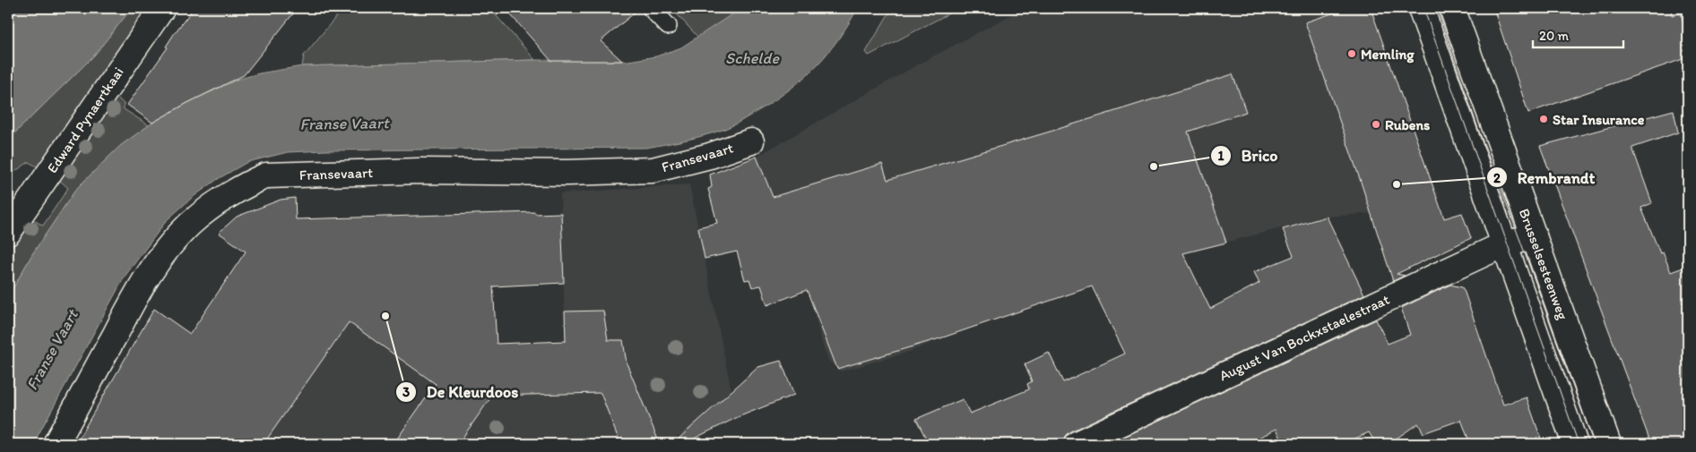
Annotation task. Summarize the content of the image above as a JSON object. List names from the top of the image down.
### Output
{
  "streets": {
    "street": [
      "Edward Pynaertkaai",
      "Fransevaart",
      "Brusselsesteenweg",
      "August Van Bockxstaelestraat"
    ]
  },
  "crossings": [
    ["Brusselsesteenweg", "August Van Bockxstaelestraat"]
  ],
  "water": ["Schelde", "Franse Vaart"],
  "places": [
    "Memling",
    "Star Insurance",
    "Rubens",
    "Brico",
    "Rembrandt",
    "De Kleurdoos"
  ],
  "scale_bar": "20 m"
}
